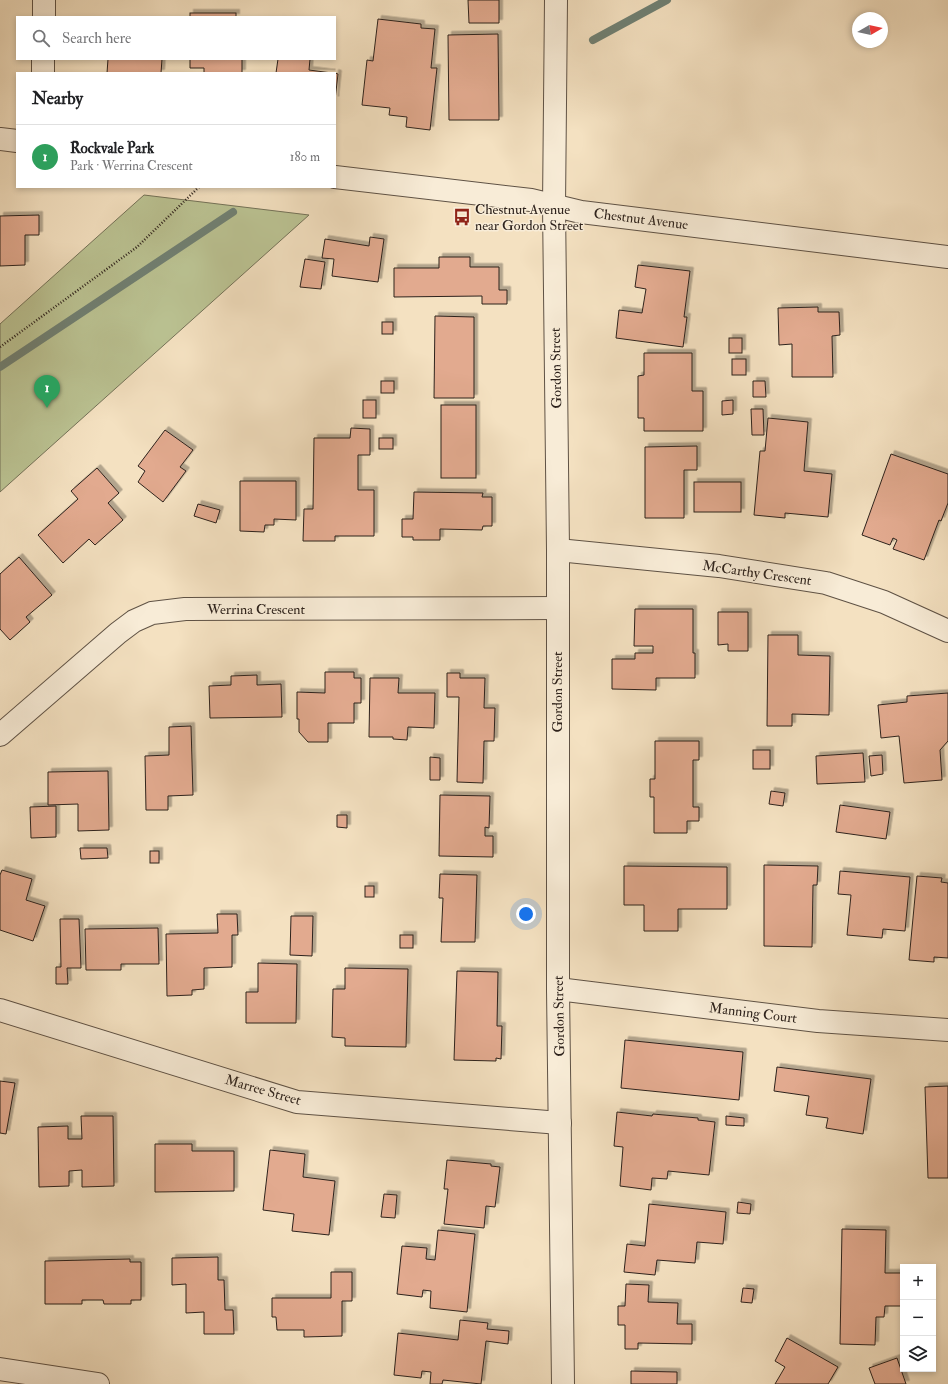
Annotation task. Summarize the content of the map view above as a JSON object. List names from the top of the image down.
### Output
{
  "streets": {
    "street": [
      "Chestnut Avenue",
      "Gordon Street",
      "McCarthy Crescent",
      "Werrina Crescent",
      "Manning Court",
      "Marree Street"
    ]
  },
  "crossings": [
    ["Chestnut Avenue", "Gordon Street"],
    ["Gordon Street", "McCarthy Crescent"],
    ["Gordon Street", "Werrina Crescent"],
    ["Gordon Street", "Manning Court"],
    ["Gordon Street", "Marree Street"]
  ],
  "places": {
    "bus stop": ["Chestnut Avenue near Gordon Street"]
  },
  "north": "right",
  "page": {
    "search": "Search here",
    "heading": "Nearby",
    "list": [
      {
        "mark": "1",
        "name": "Rockvale Park",
        "note": "Park · Werrina Crescent",
        "value": "180 m"
      }
    ],
    "pins": "1",
    "map_buttons": ["+", "−"]
  }
}
